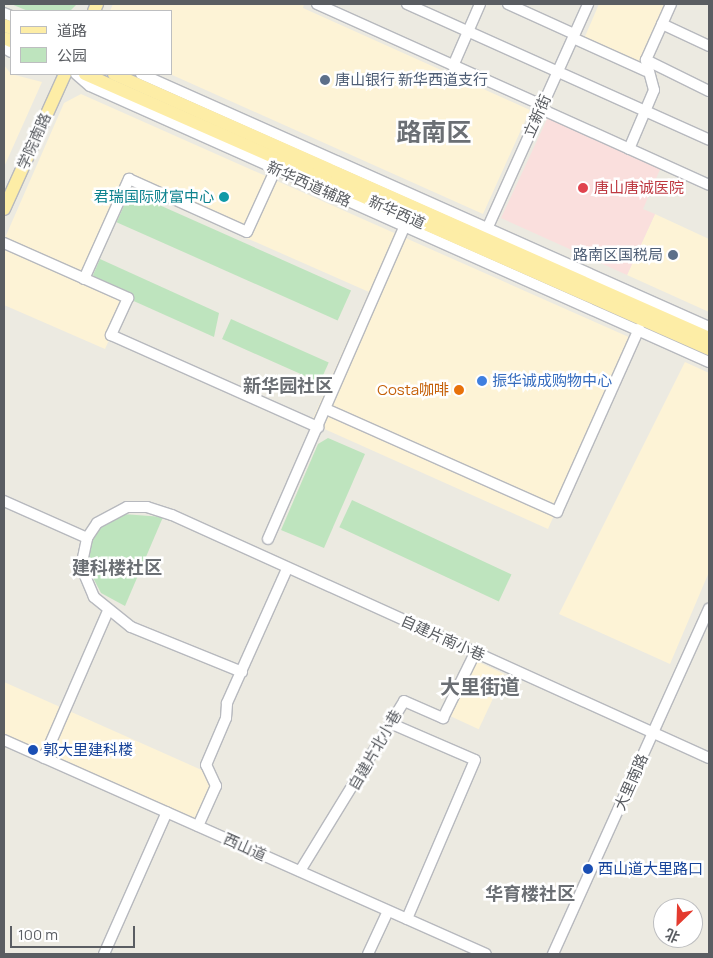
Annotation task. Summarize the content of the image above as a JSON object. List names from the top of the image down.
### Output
{
  "streets": {
    "main road": ["学院南路", "新华西道"],
    "street": [
      "立新街",
      "新华西道辅路",
      "自建片南小巷",
      "自建片北小巷",
      "大里南路",
      "西山道"
    ]
  },
  "crossings": [
    ["新华西道辅路", "新华西道"],
    ["自建片南小巷", "自建片北小巷"],
    ["自建片南小巷", "大里南路"],
    ["自建片北小巷", "西山道"]
  ],
  "districts": [
    "路南区",
    "新华园社区",
    "建科楼社区",
    "大里街道",
    "华育楼社区"
  ],
  "places": [
    "唐山银行 新华西道支行",
    "唐山唐诚医院",
    "君瑞国际财富中心",
    "路南区国税局",
    "振华诚成购物中心",
    "Costa咖啡",
    "郭大里建科楼",
    "西山道大里路口"
  ],
  "legend": ["道路", "公园"],
  "scale_bar": "100 m",
  "north": "bottom left"
}
